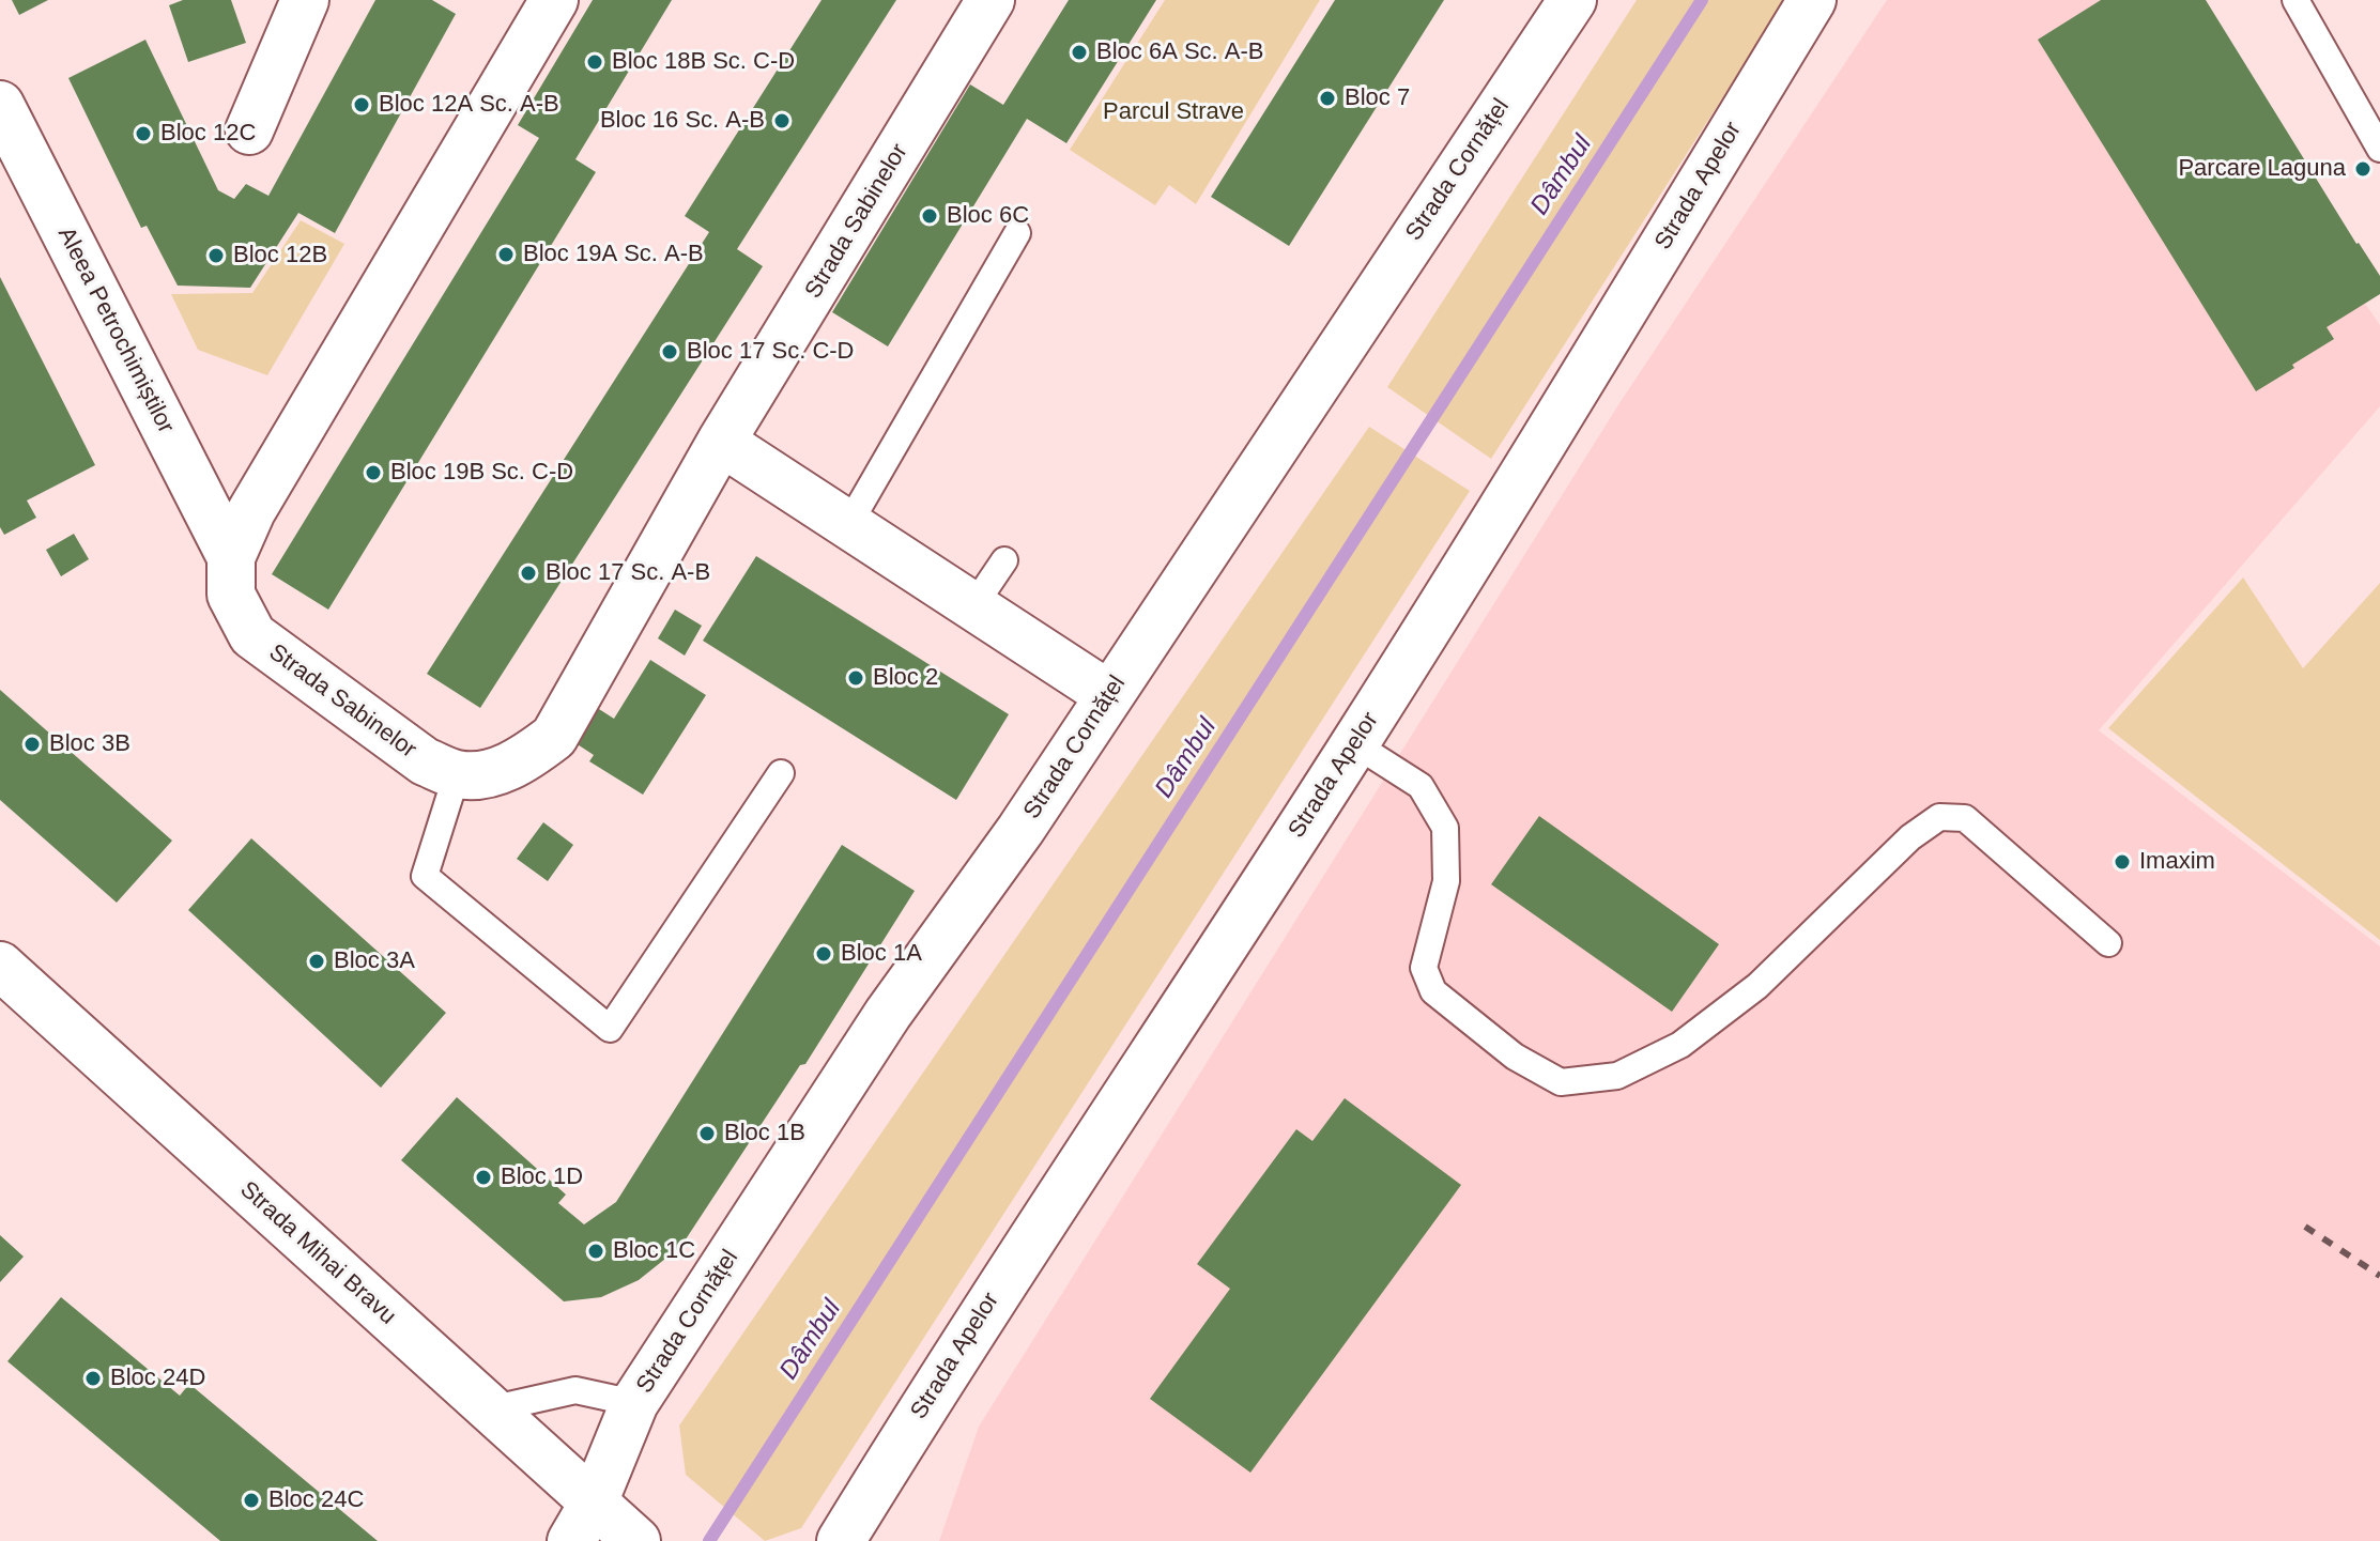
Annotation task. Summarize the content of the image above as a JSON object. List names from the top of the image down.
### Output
{
  "streets": {
    "street": [
      "Strada Cornățel",
      "Strada Apelor",
      "Strada Sabinelor",
      "Aleea Petrochimiștilor",
      "Strada Mihai Bravu"
    ]
  },
  "crossings": [
    ["Strada Cornățel", "Strada Mihai Bravu"],
    ["Strada Sabinelor", "Aleea Petrochimiștilor"]
  ],
  "water": ["Dâmbul"],
  "parks": ["Parcul Strave"],
  "places": [
    "Bloc 6A Sc. A-B",
    "Bloc 18B Sc. C-D",
    "Bloc 7",
    "Bloc 12A Sc. A-B",
    "Bloc 16 Sc. A-B",
    "Bloc 12C",
    "Parcare Laguna",
    "Bloc 6C",
    "Bloc 19A Sc. A-B",
    "Bloc 12B",
    "Bloc 17 Sc. C-D",
    "Bloc 19B Sc. C-D",
    "Bloc 17 Sc. A-B",
    "Bloc 2",
    "Bloc 3B",
    "Imaxim",
    "Bloc 1A",
    "Bloc 3A",
    "Bloc 1B",
    "Bloc 1D",
    "Bloc 1C",
    "Bloc 24D",
    "Bloc 24C"
  ]
}
